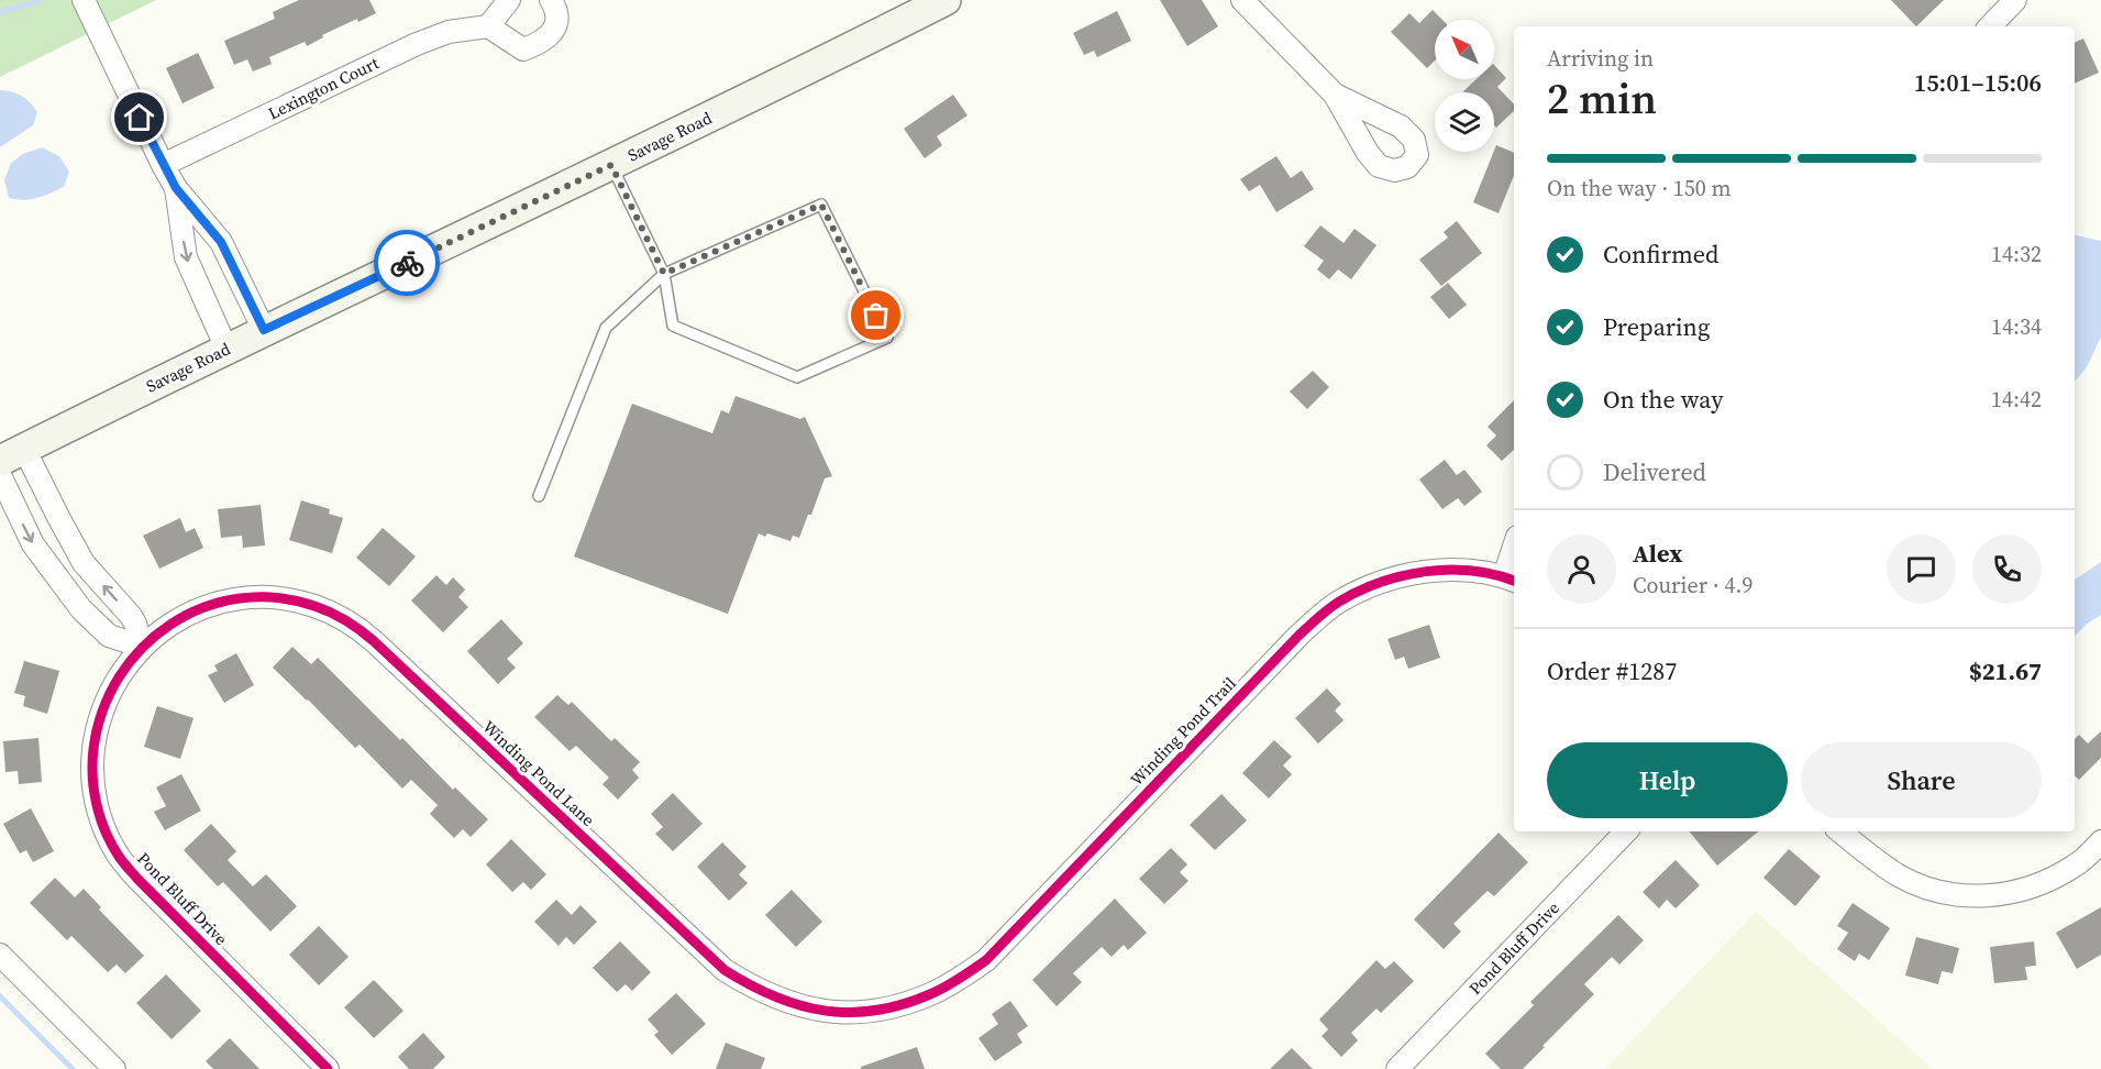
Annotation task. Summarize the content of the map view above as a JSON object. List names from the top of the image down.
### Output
{
  "streets": {
    "street": [
      "Lexington Court",
      "Savage Road",
      "Winding Pond Trail",
      "Winding Pond Lane",
      "Pond Bluff Drive"
    ]
  },
  "crossings": [
    ["Winding Pond Trail", "Winding Pond Lane"],
    ["Winding Pond Lane", "Pond Bluff Drive"]
  ],
  "north": "top left",
  "page": {
    "heading": ["2 min", "Arriving in", "15:01–15:06"],
    "panel": [
      "Alex",
      "Courier · 4.9",
      "Order #1287",
      "$21.67"
    ],
    "bar": "On the way · 150 m",
    "list": [
      ["Confirmed", "14:32"],
      ["Preparing", "14:34"],
      ["On the way", "14:42"],
      "Delivered"
    ],
    "buttons": ["Help", "Share"]
  }
}
